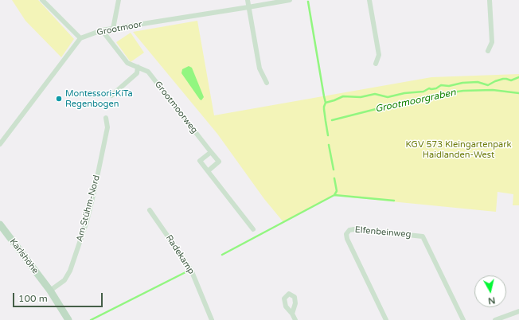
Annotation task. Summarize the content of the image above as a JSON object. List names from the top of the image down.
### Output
{
  "streets": {
    "main road": ["Karlshöhe"],
    "street": [
      "Grootmoor",
      "Grootmoorweg",
      "Am Stühm-Nord",
      "Elfenbeinweg",
      "Radekamp"
    ]
  },
  "crossings": [
    ["Grootmoor", "Grootmoorweg"],
    ["Am Stühm-Nord", "Karlshöhe"]
  ],
  "water": ["Grootmoorgraben"],
  "parks": ["KGV 573 Kleingartenpark Haidlanden-West"],
  "places": ["Montessori-KiTa Regenbogen"],
  "scale_bar": "100 m",
  "north": "bottom"
}
